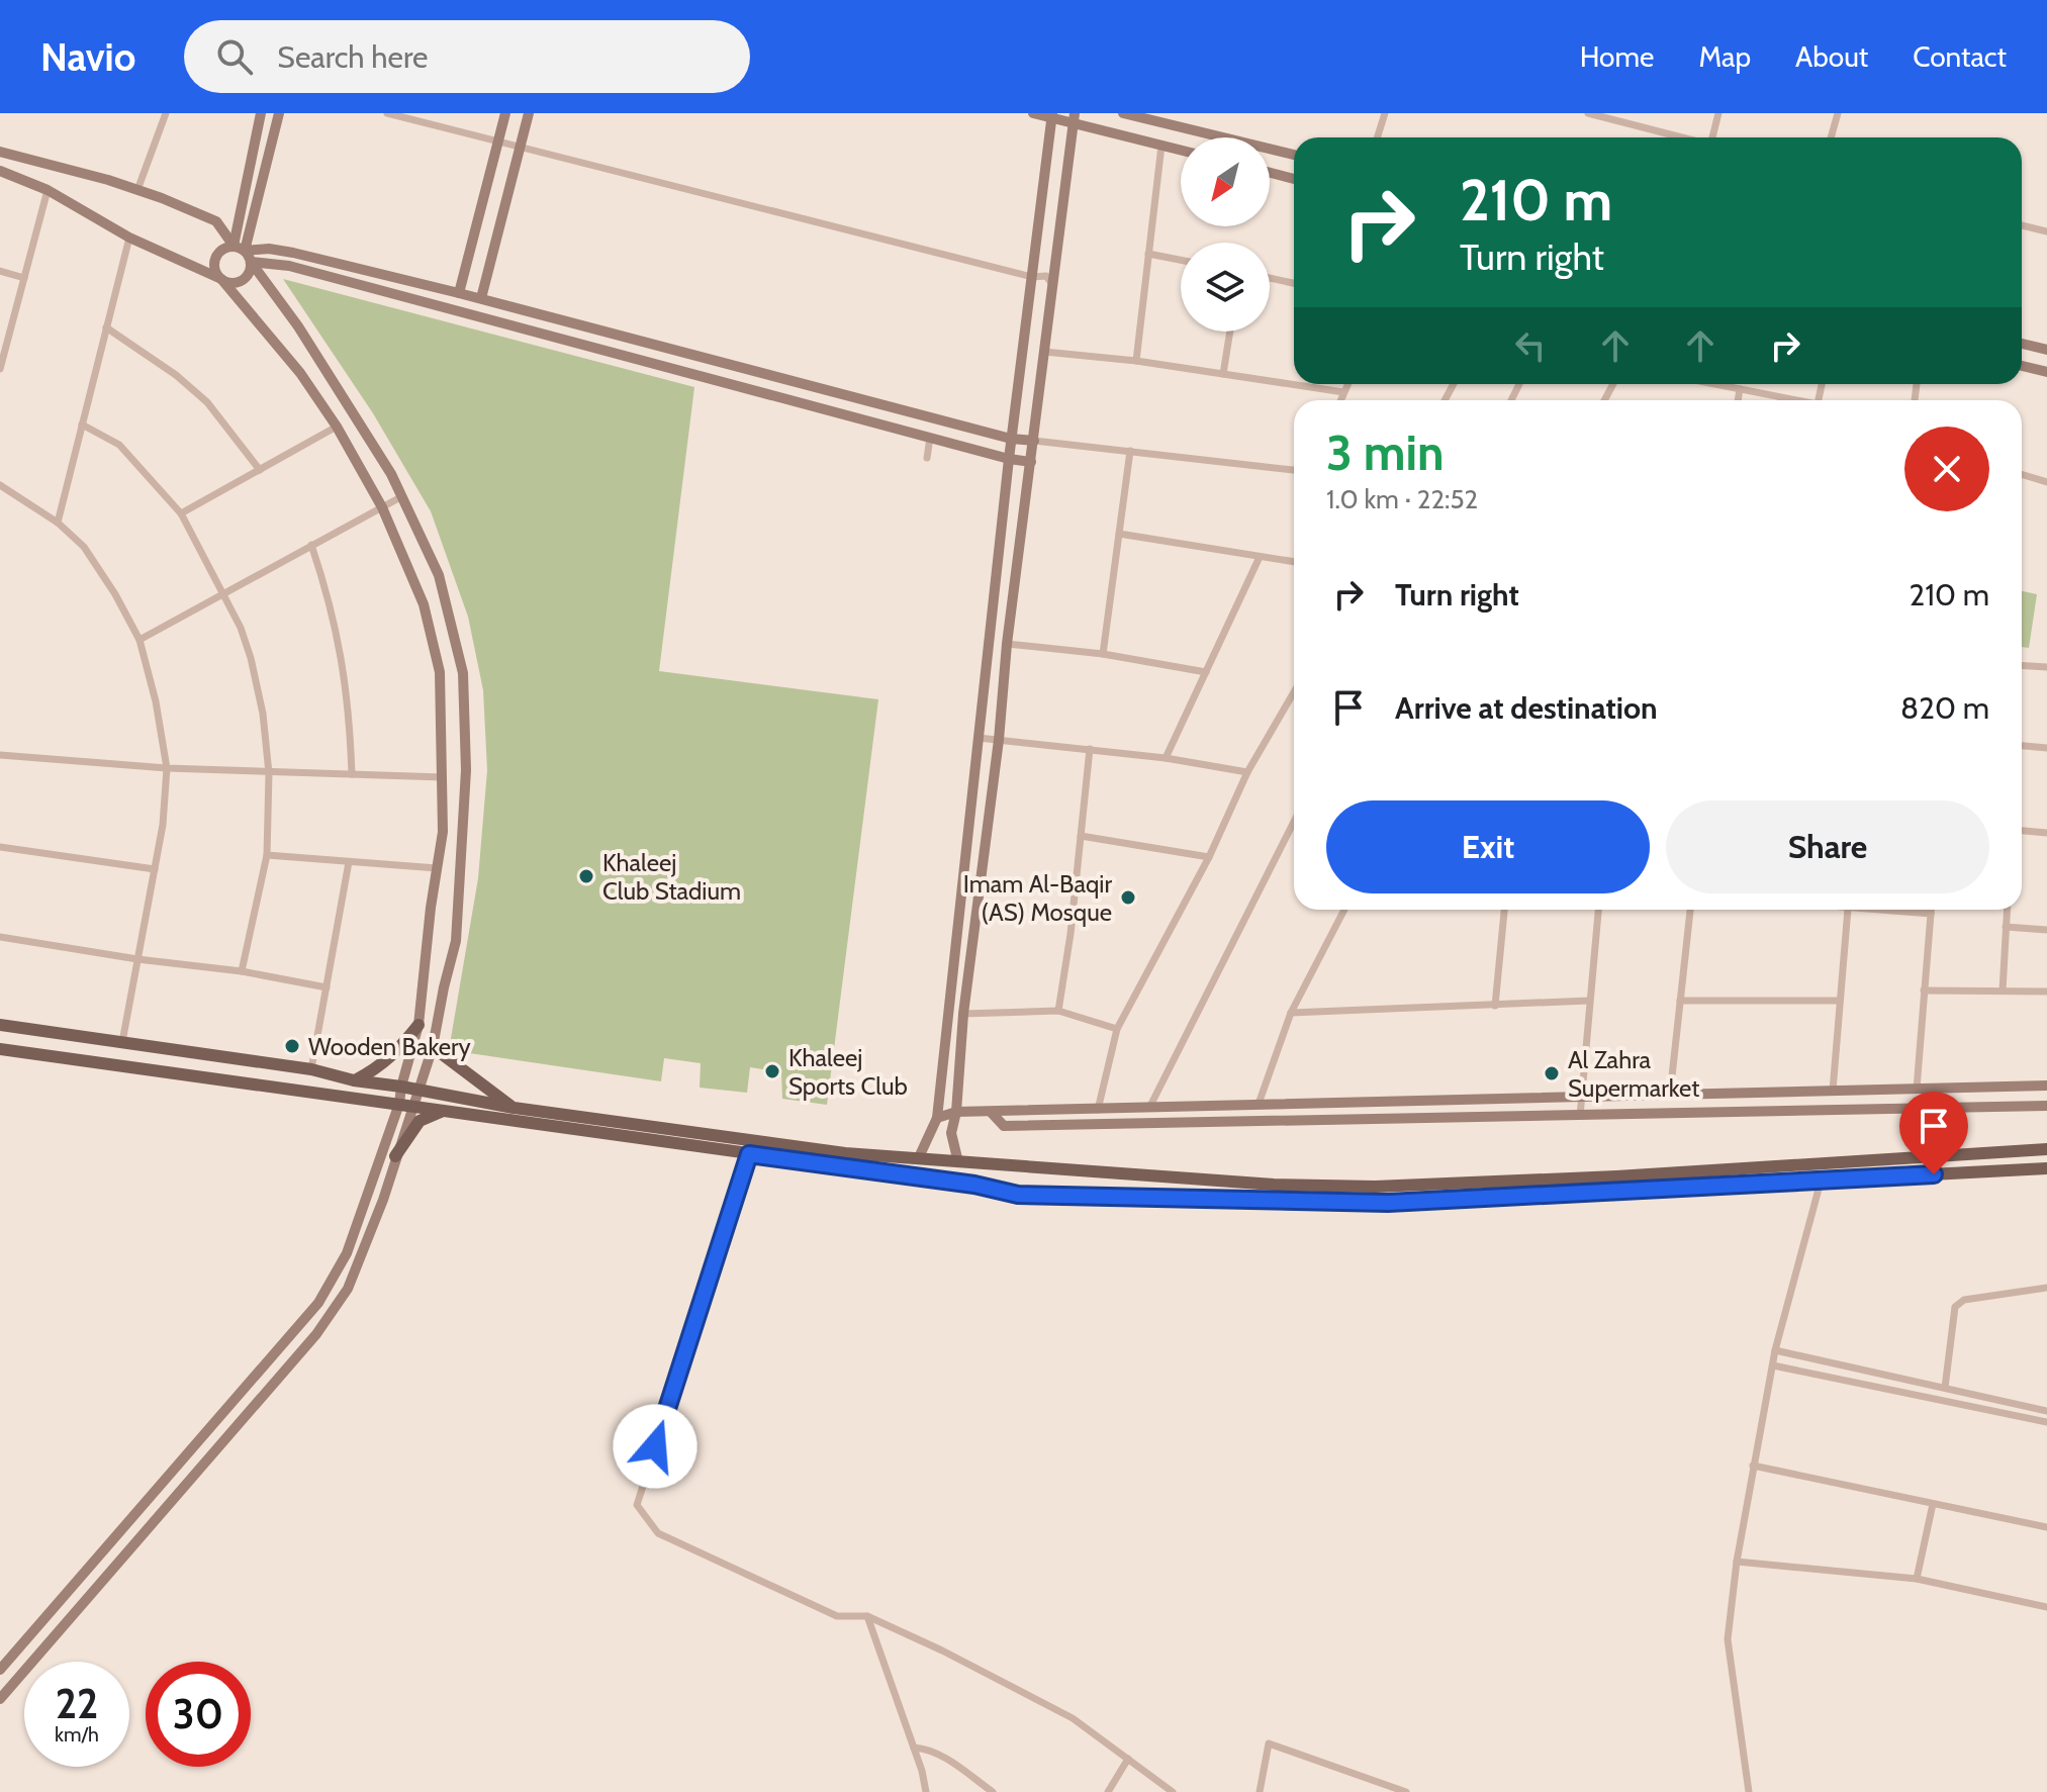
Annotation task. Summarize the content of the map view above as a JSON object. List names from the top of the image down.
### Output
{
  "places": [
    "Khaleej Club Stadium",
    "Imam Al-Baqir (AS) Mosque",
    "Wooden Bakery",
    "Khaleej Sports Club",
    "Al Zahra Supermarket"
  ],
  "north": "bottom left",
  "page": {
    "header": "Navio",
    "search": "Search here",
    "nav": [
      "Home",
      "Map",
      "About",
      "Contact"
    ],
    "turn": ["210 m", "Turn right"],
    "heading": ["3 min", "1.0 km · 22:52"],
    "list": [
      {
        "name": "Turn right",
        "value": "210 m"
      },
      {
        "name": "Arrive at destination",
        "value": "820 m"
      }
    ],
    "buttons": ["Exit", "Share"],
    "speed": "22 km/h",
    "limit": "30"
  }
}
